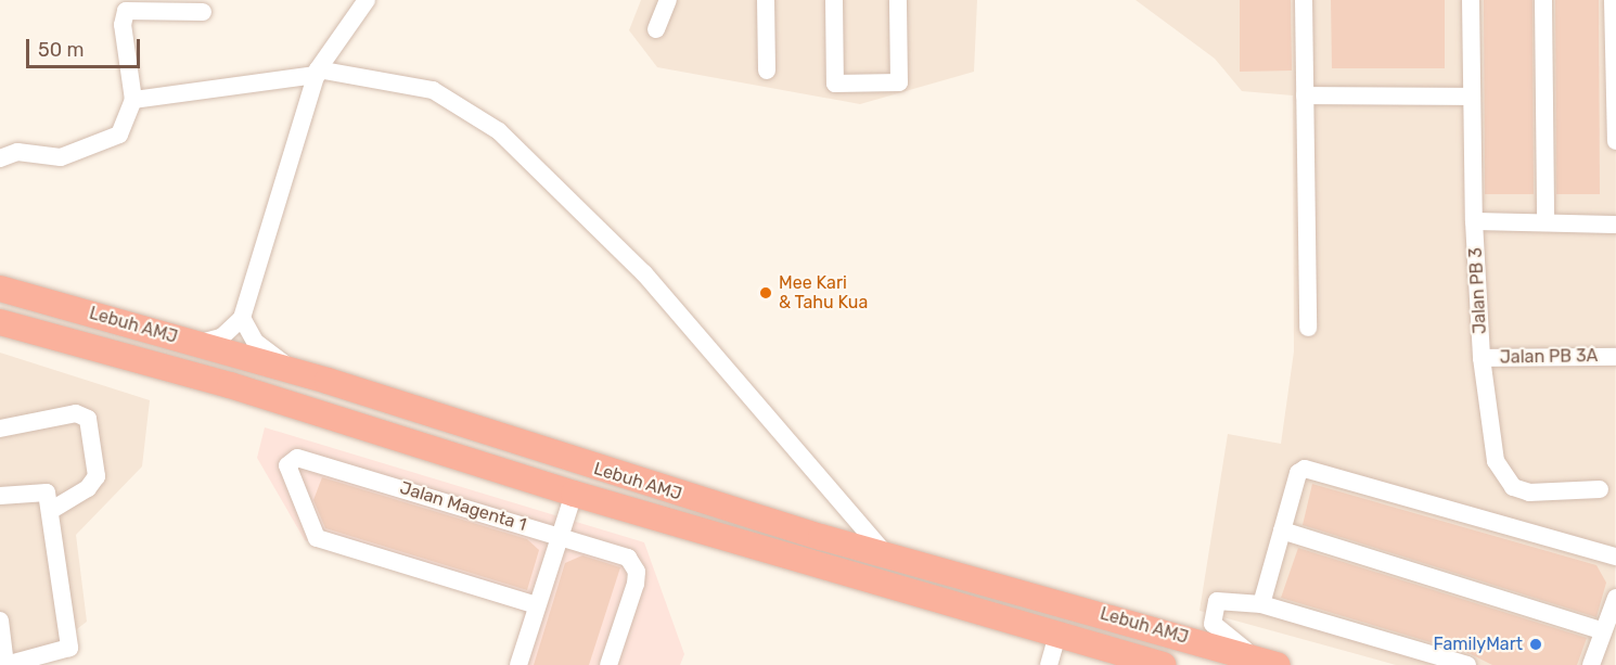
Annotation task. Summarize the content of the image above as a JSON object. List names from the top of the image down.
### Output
{
  "streets": {
    "highway": ["Lebuh AMJ"],
    "street": ["Jalan PB 3", "Jalan PB 3A", "Jalan Magenta 1"]
  },
  "crossings": [
    ["Jalan PB 3", "Jalan PB 3A"]
  ],
  "places": ["Mee Kari & Tahu Kua", "FamilyMart"],
  "scale_bar": "50 m"
}
